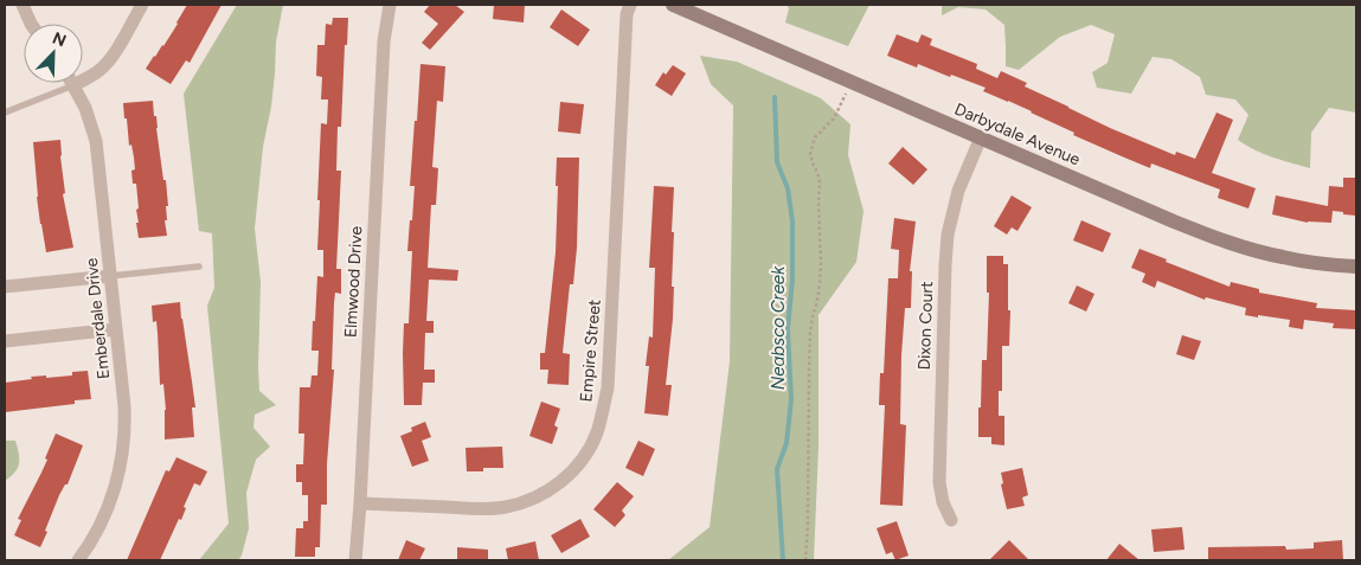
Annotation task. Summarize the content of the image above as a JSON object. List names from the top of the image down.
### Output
{
  "streets": {
    "street": [
      "Darbydale Avenue",
      "Elmwood Drive",
      "Emberdale Drive",
      "Dixon Court",
      "Empire Street"
    ]
  },
  "crossings": [
    ["Darbydale Avenue", "Dixon Court"],
    ["Elmwood Drive", "Empire Street"]
  ],
  "water": ["Neabsco Creek"],
  "north": "top right"
}
